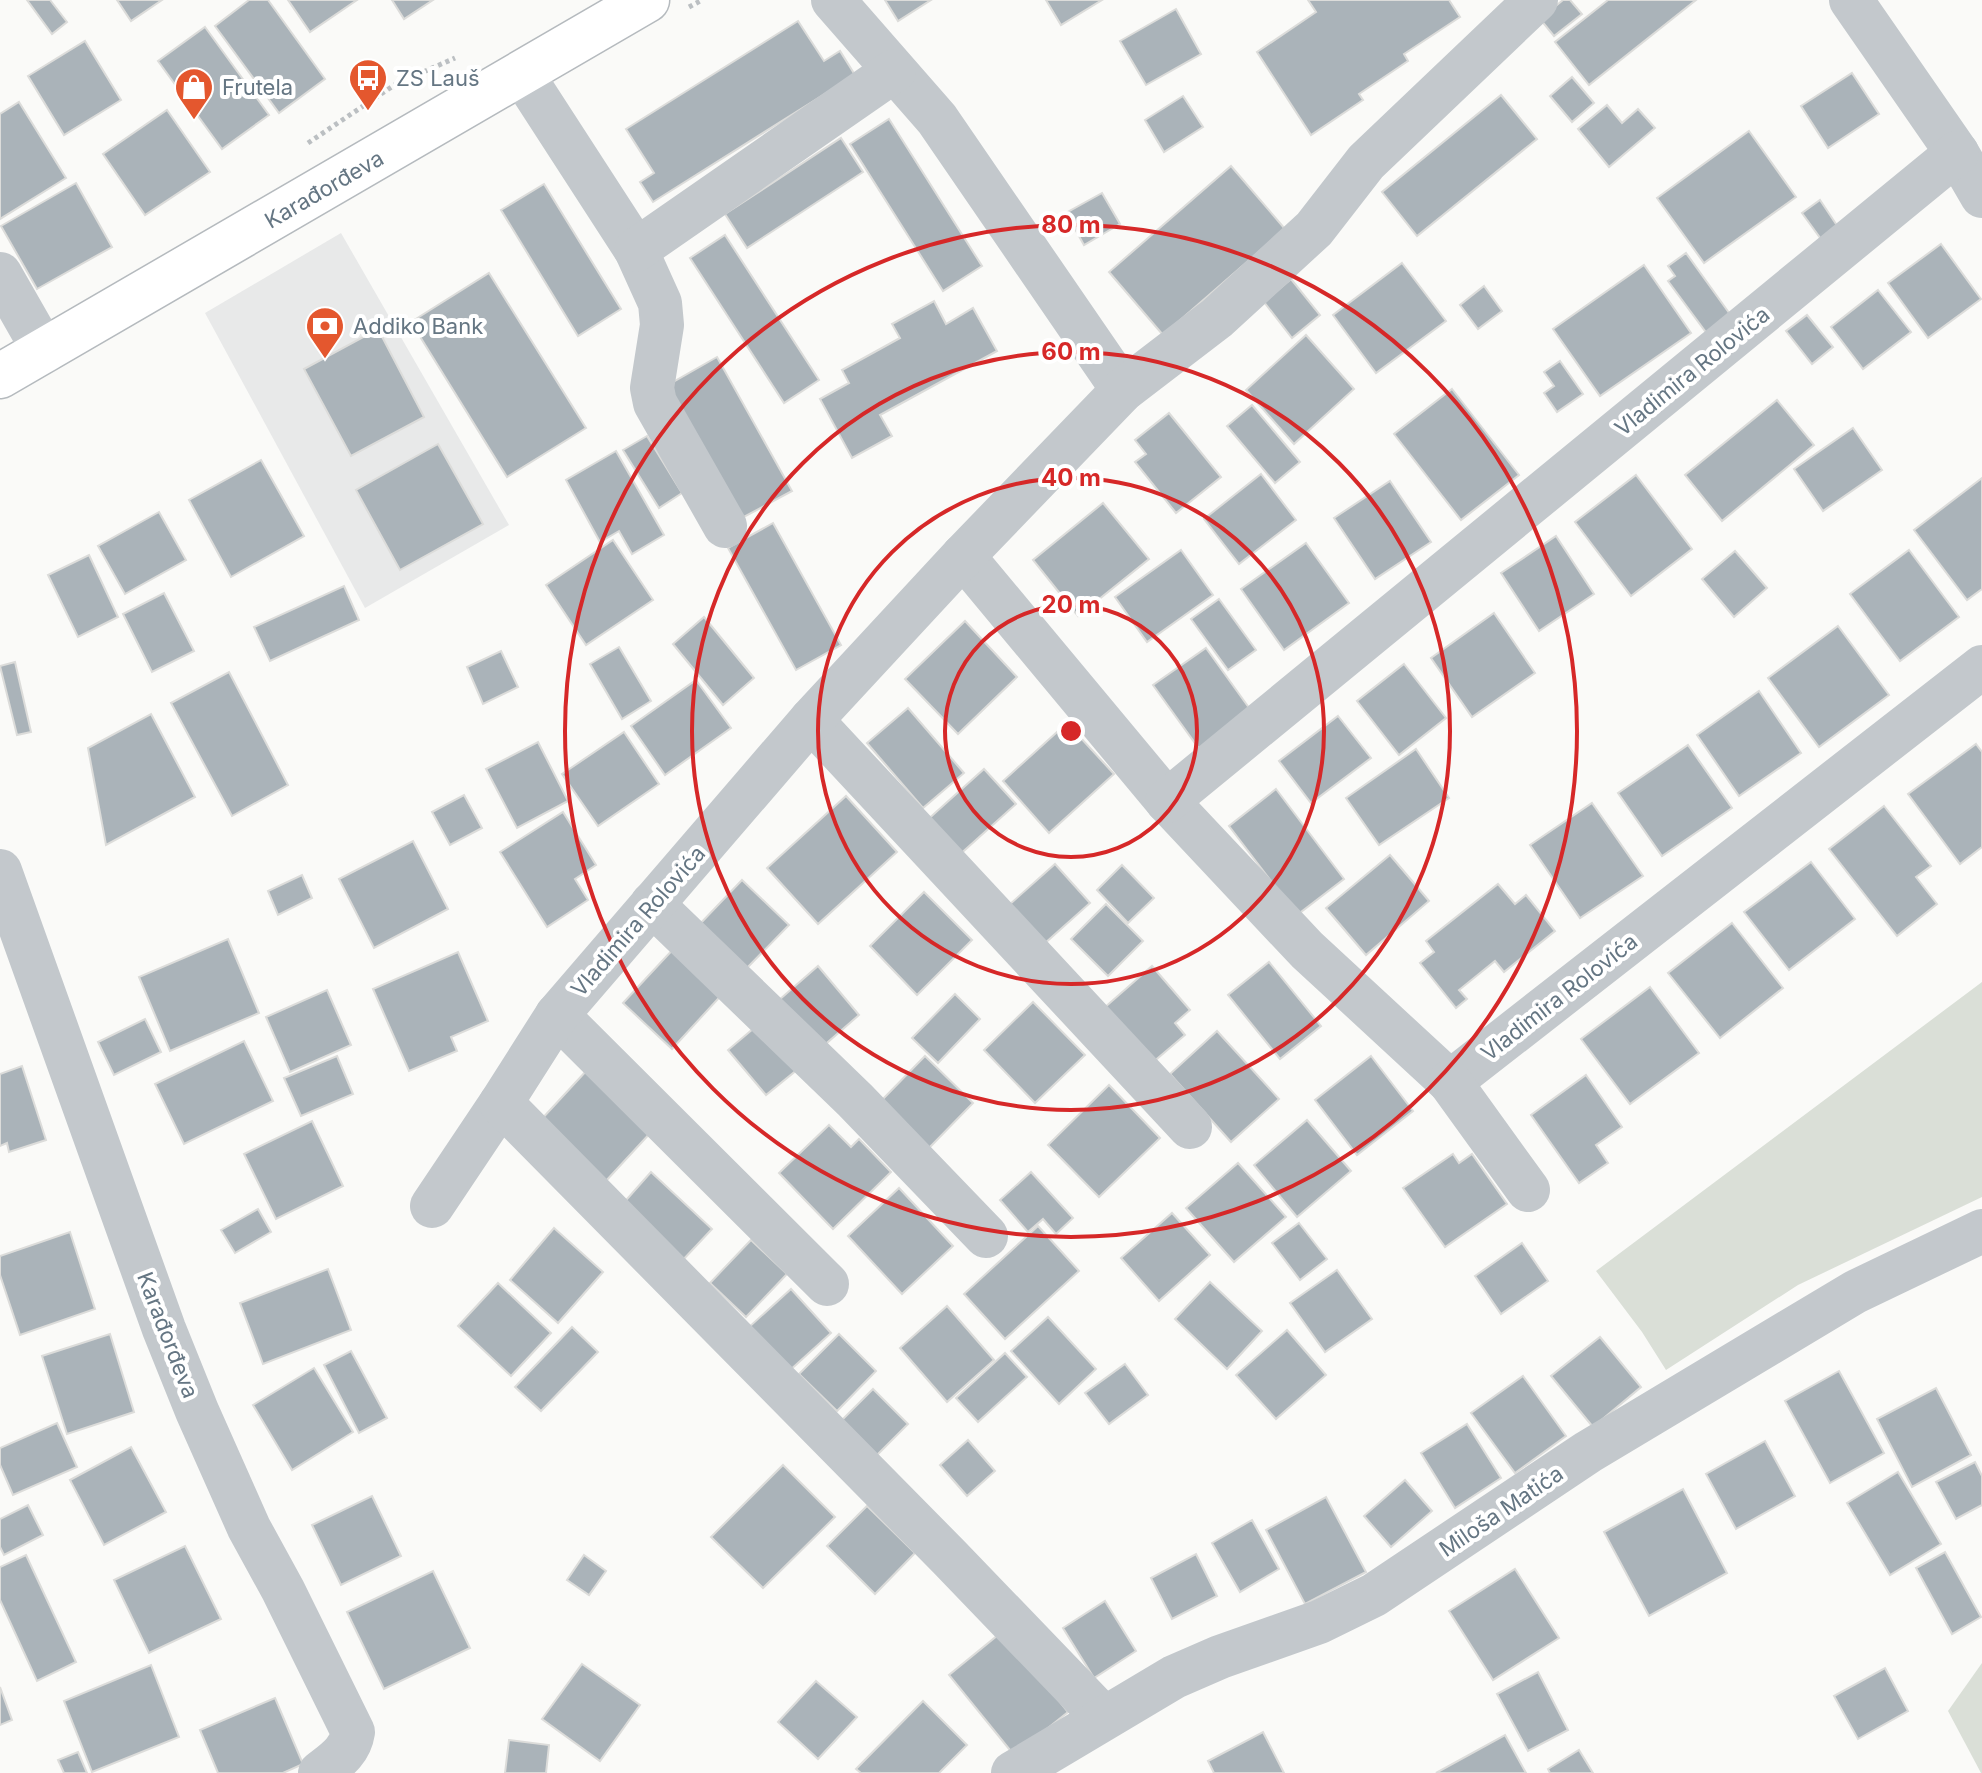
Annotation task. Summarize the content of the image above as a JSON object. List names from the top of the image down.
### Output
{
  "streets": {
    "main road": ["Karađorđeva"],
    "street": ["Vladimira Rolovića", "Miloša Matića"]
  },
  "places": {
    "bus stop": ["ZS Lauš"],
    "shop": ["Frutela"],
    "bank": ["Addiko Bank"]
  },
  "rings": [
    "80 m",
    "60 m",
    "40 m",
    "20 m"
  ]
}
